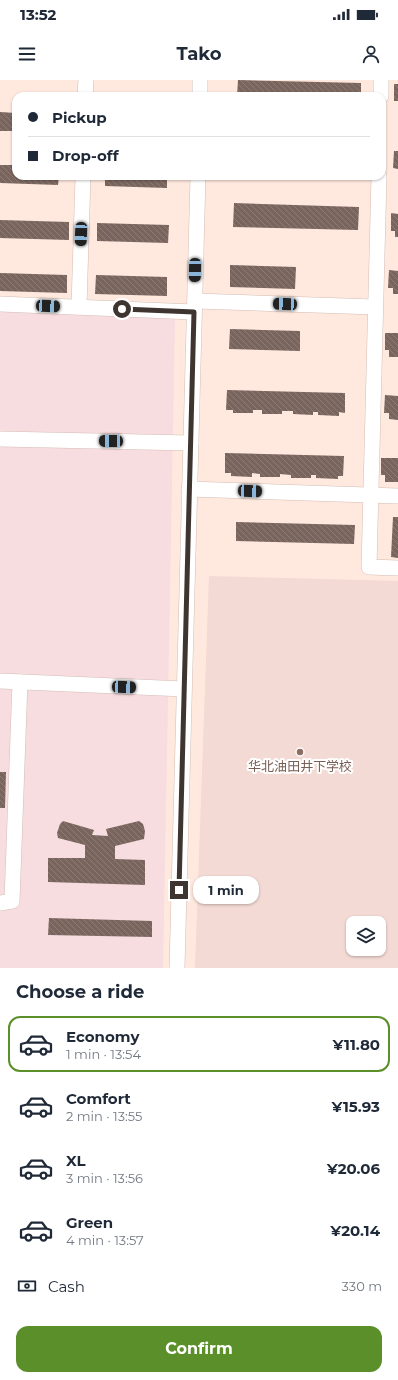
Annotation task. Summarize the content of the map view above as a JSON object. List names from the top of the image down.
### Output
{
  "places": ["华北油田井下学校"],
  "page": {
    "status": "13:52",
    "header": "Tako",
    "banner": ["Pickup", "Drop-off"],
    "bubble": "1 min",
    "heading": "Choose a ride",
    "list": [
      {
        "name": "Economy",
        "note": "1 min · 13:54",
        "value": "¥11.80"
      },
      {
        "name": "Comfort",
        "note": "2 min · 13:55",
        "value": "¥15.93"
      },
      {
        "name": "XL",
        "note": "3 min · 13:56",
        "value": "¥20.06"
      },
      {
        "name": "Green",
        "note": "4 min · 13:57",
        "value": "¥20.14"
      }
    ],
    "pay": ["Cash", "330 m"],
    "buttons": "Confirm"
  }
}
